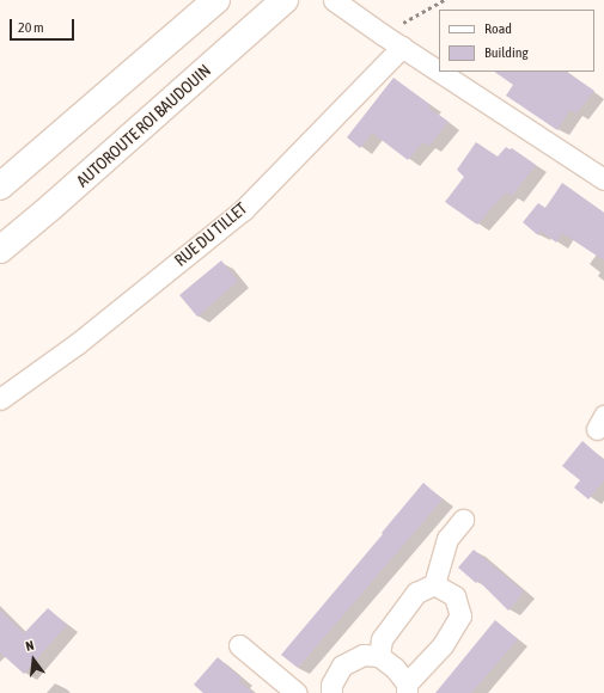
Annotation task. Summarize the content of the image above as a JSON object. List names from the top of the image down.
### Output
{
  "streets": {
    "highway": ["AUTOROUTE ROI BAUDOUIN"],
    "street": ["RUE DU TILLET"]
  },
  "legend": ["Road", "Building"],
  "scale_bar": "20 m",
  "north": "top"
}
